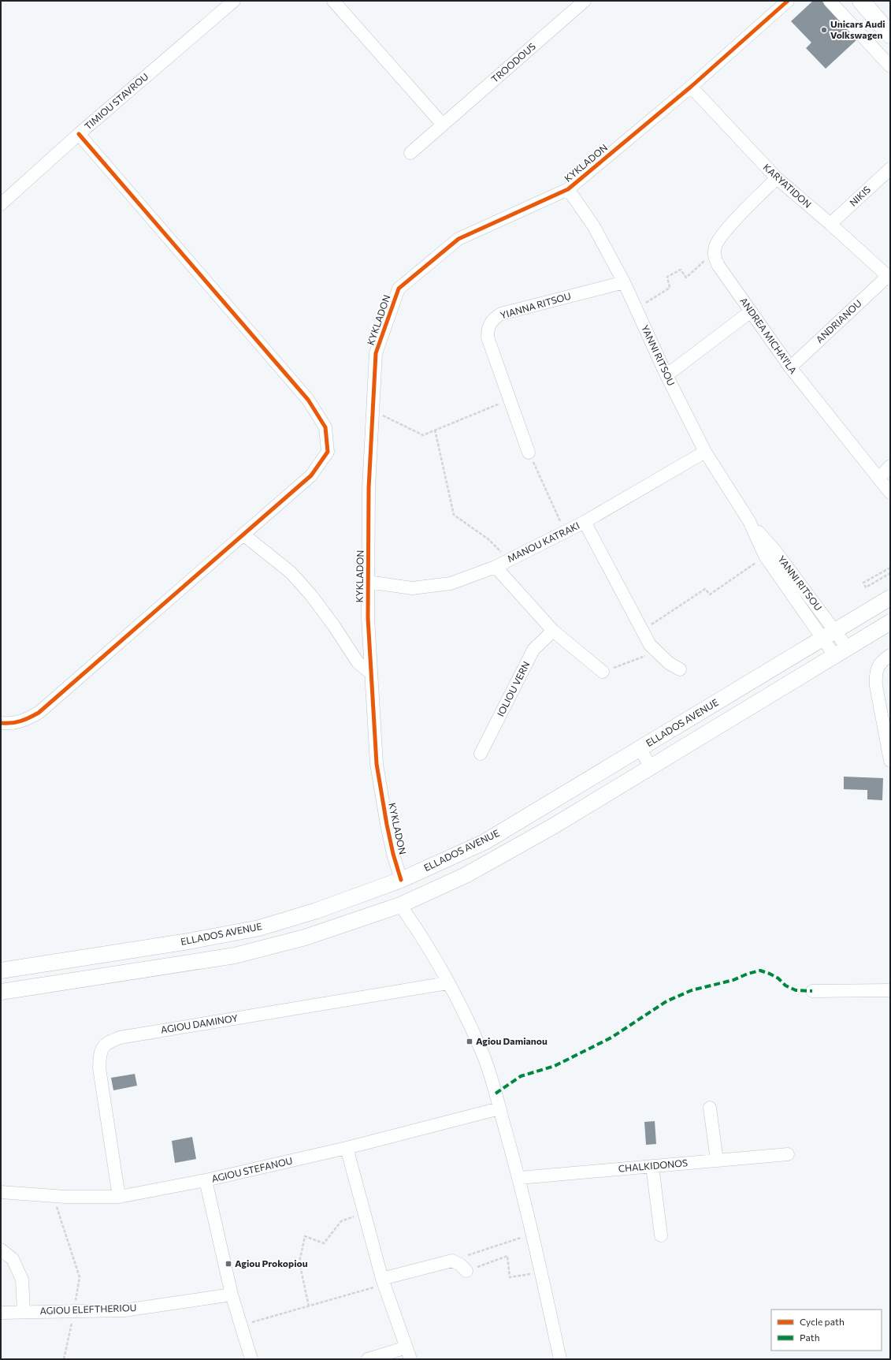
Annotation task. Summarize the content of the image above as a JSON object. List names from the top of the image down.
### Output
{
  "streets": {
    "main road": ["ELLADOS AVENUE"],
    "street": [
      "TROODOUS",
      "TIMIOU STAVROU",
      "KYKLADON",
      "KARYATIDON",
      "NIKIS",
      "YIANNA RITSOU",
      "ANDRIANOU",
      "ANDREA MICHA'I'LA",
      "YANNI RITSOU",
      "MANOU KATRAKI",
      "IOLIOU VERN",
      "AGIOU DAMINOY",
      "CHALKIDONOS",
      "AGIOU STEFANOU",
      "AGIOU ELEFTHERIOU"
    ]
  },
  "crossings": [
    ["KYKLADON", "KARYATIDON"],
    ["KYKLADON", "YANNI RITSOU"],
    ["KYKLADON", "MANOU KATRAKI"],
    ["KYKLADON", "ELLADOS AVENUE"],
    ["KARYATIDON", "NIKIS"],
    ["KARYATIDON", "ANDRIANOU"],
    ["YIANNA RITSOU", "YANNI RITSOU"],
    ["ANDRIANOU", "ANDREA MICHA'I'LA"],
    ["YANNI RITSOU", "MANOU KATRAKI"],
    ["YANNI RITSOU", "ELLADOS AVENUE"],
    ["AGIOU DAMINOY", "AGIOU STEFANOU"]
  ],
  "places": {
    "other": ["Unicars Audi Volkswagen"],
    "transit": ["Agiou Damianou", "Agiou Prokopiou"]
  },
  "legend": ["Cycle path", "Path"]
}
